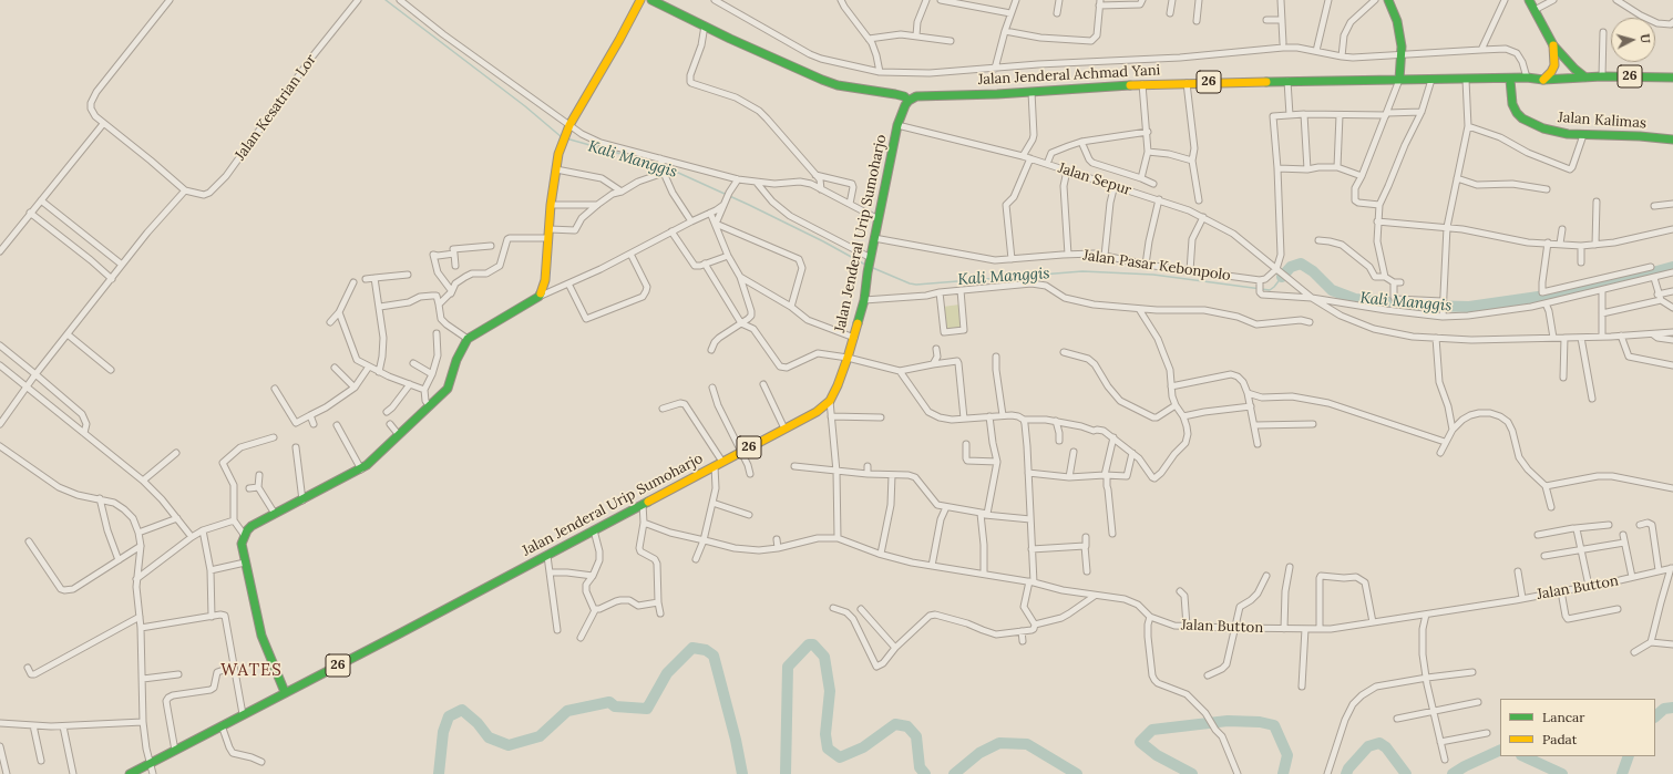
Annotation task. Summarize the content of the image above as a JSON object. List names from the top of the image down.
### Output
{
  "streets": {
    "main road": [
      "Jalan Jenderal Achmad Yani",
      "26",
      "Jalan Kalimas",
      "Jalan Jenderal Urip Sumoharjo"
    ],
    "street": [
      "Jalan Kesatrian Lor",
      "Jalan Sepur",
      "Jalan Pasar Kebonpolo",
      "Jalan Button"
    ]
  },
  "crossings": [
    ["Jalan Jenderal Achmad Yani", "26"],
    ["Jalan Jenderal Achmad Yani", "Jalan Kalimas"],
    ["Jalan Jenderal Achmad Yani", "Jalan Jenderal Urip Sumoharjo"],
    ["26", "Jalan Kalimas"],
    ["Jalan Sepur", "Jalan Jenderal Urip Sumoharjo"],
    ["Jalan Sepur", "Jalan Pasar Kebonpolo"],
    ["Jalan Jenderal Urip Sumoharjo", "Jalan Pasar Kebonpolo"]
  ],
  "districts": ["WATES"],
  "water": ["Kali Manggis"],
  "legend": ["Lancar", "Padat"],
  "north": "right"
}
